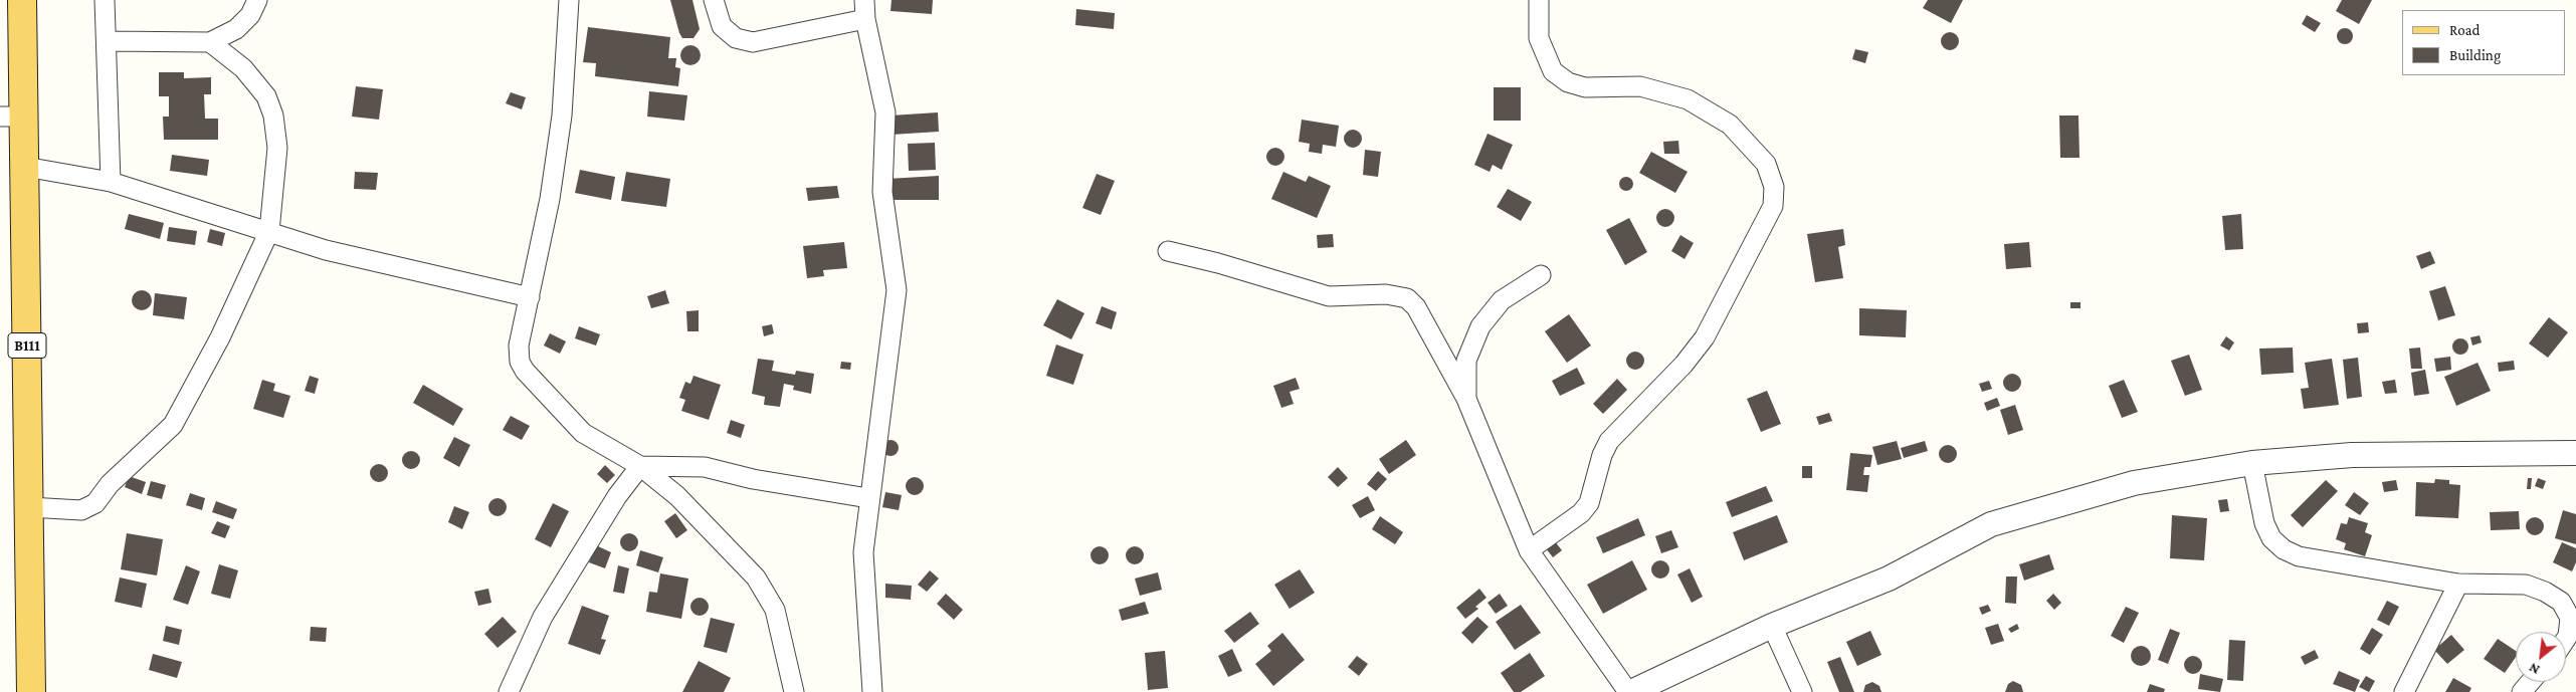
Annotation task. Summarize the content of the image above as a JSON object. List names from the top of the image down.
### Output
{
  "streets": {
    "main road": ["B111"]
  },
  "legend": ["Road", "Building"],
  "north": "bottom left"
}
